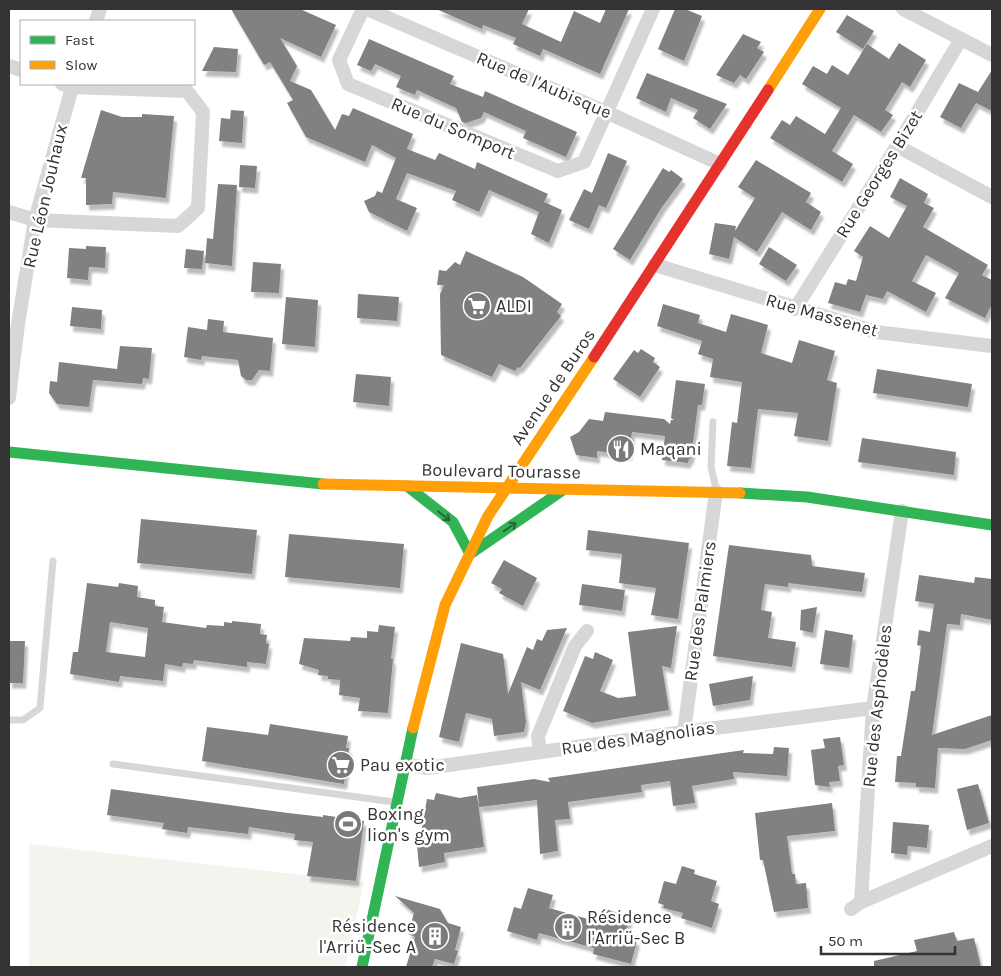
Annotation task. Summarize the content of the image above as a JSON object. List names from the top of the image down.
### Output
{
  "streets": {
    "main road": ["Avenue de Buros", "Boulevard Tourasse"],
    "street": [
      "Rue de l'Aubisque",
      "Rue du Somport",
      "Rue Georges Bizet",
      "Rue Léon Jouhaux",
      "Rue Massenet",
      "Rue des Palmiers",
      "Rue des Asphodèles",
      "Rue des Magnolias"
    ]
  },
  "crossings": [
    ["Rue de l'Aubisque", "Rue du Somport"],
    ["Rue de l'Aubisque", "Avenue de Buros"],
    ["Rue Georges Bizet", "Rue Massenet"],
    ["Rue Massenet", "Avenue de Buros"],
    ["Avenue de Buros", "Boulevard Tourasse"],
    ["Avenue de Buros", "Rue des Magnolias"],
    ["Boulevard Tourasse", "Rue des Palmiers"],
    ["Boulevard Tourasse", "Rue des Asphodèles"],
    ["Rue des Palmiers", "Rue des Magnolias"],
    ["Rue des Asphodèles", "Rue des Magnolias"]
  ],
  "places": {
    "supermarket": ["ALDI", "Pau exotic"],
    "restaurant": ["Maqani"],
    "sports": ["Boxing lion's gym"],
    "building": ["Résidence l'Arriü-Sec B", "Résidence l'Arriü-Sec A"]
  },
  "legend": ["Fast", "Slow"],
  "scale_bar": "50 m"
}
